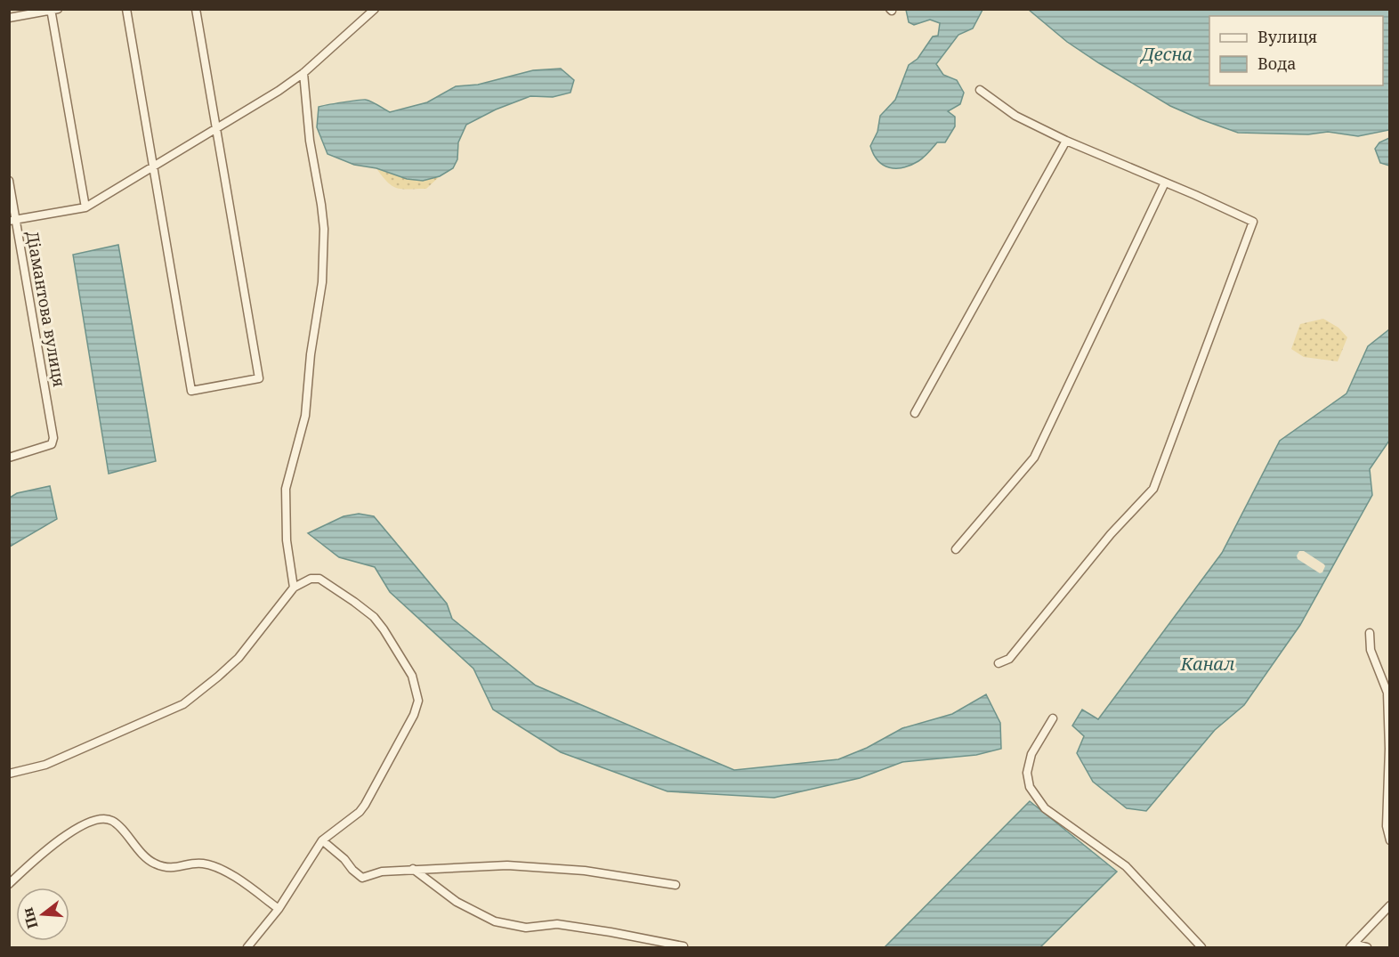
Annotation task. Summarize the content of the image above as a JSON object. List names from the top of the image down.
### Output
{
  "streets": {
    "street": ["Діамантова вулиця"]
  },
  "water": ["Десна", "Канал"],
  "legend": ["Вулиця", "Вода"],
  "north": "left"
}
